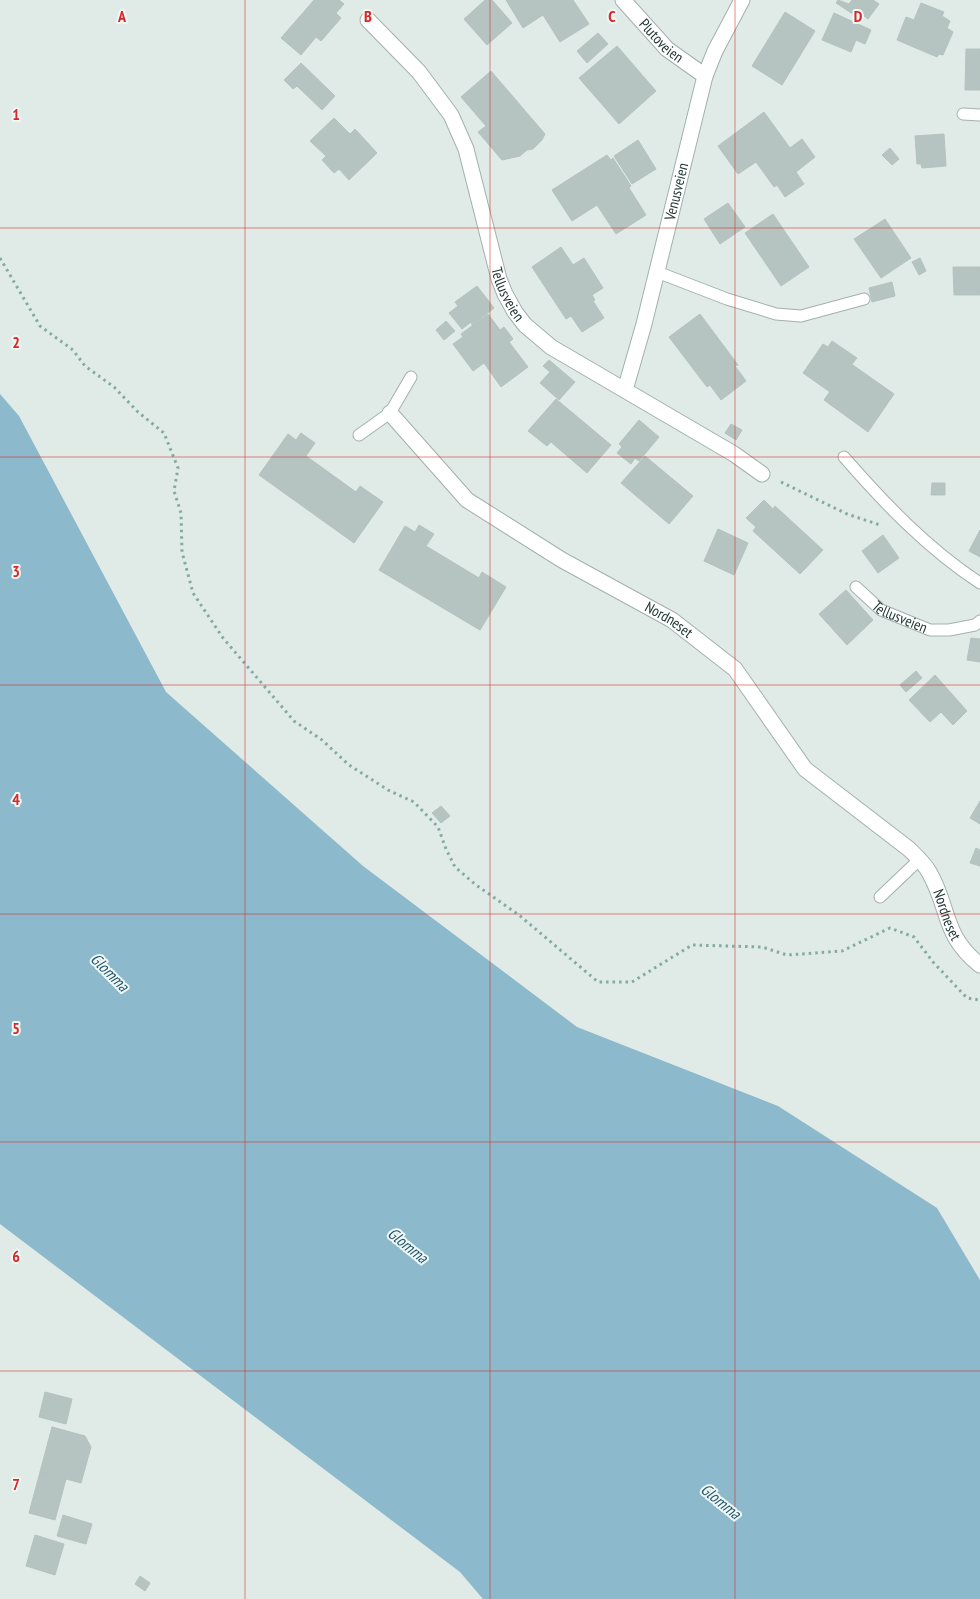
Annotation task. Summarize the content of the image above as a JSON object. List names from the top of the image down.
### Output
{
  "streets": {
    "street": [
      "Plutoveien",
      "Venusveien",
      "Tellusveien",
      "Nordneset"
    ]
  },
  "crossings": [
    ["Plutoveien", "Venusveien"],
    ["Venusveien", "Tellusveien"]
  ],
  "water": ["Glomma"],
  "grid": {
    "columns": [
      "A",
      "B",
      "C",
      "D"
    ],
    "rows": [
      "1",
      "2",
      "3",
      "4",
      "5",
      "6",
      "7"
    ]
  }
}
